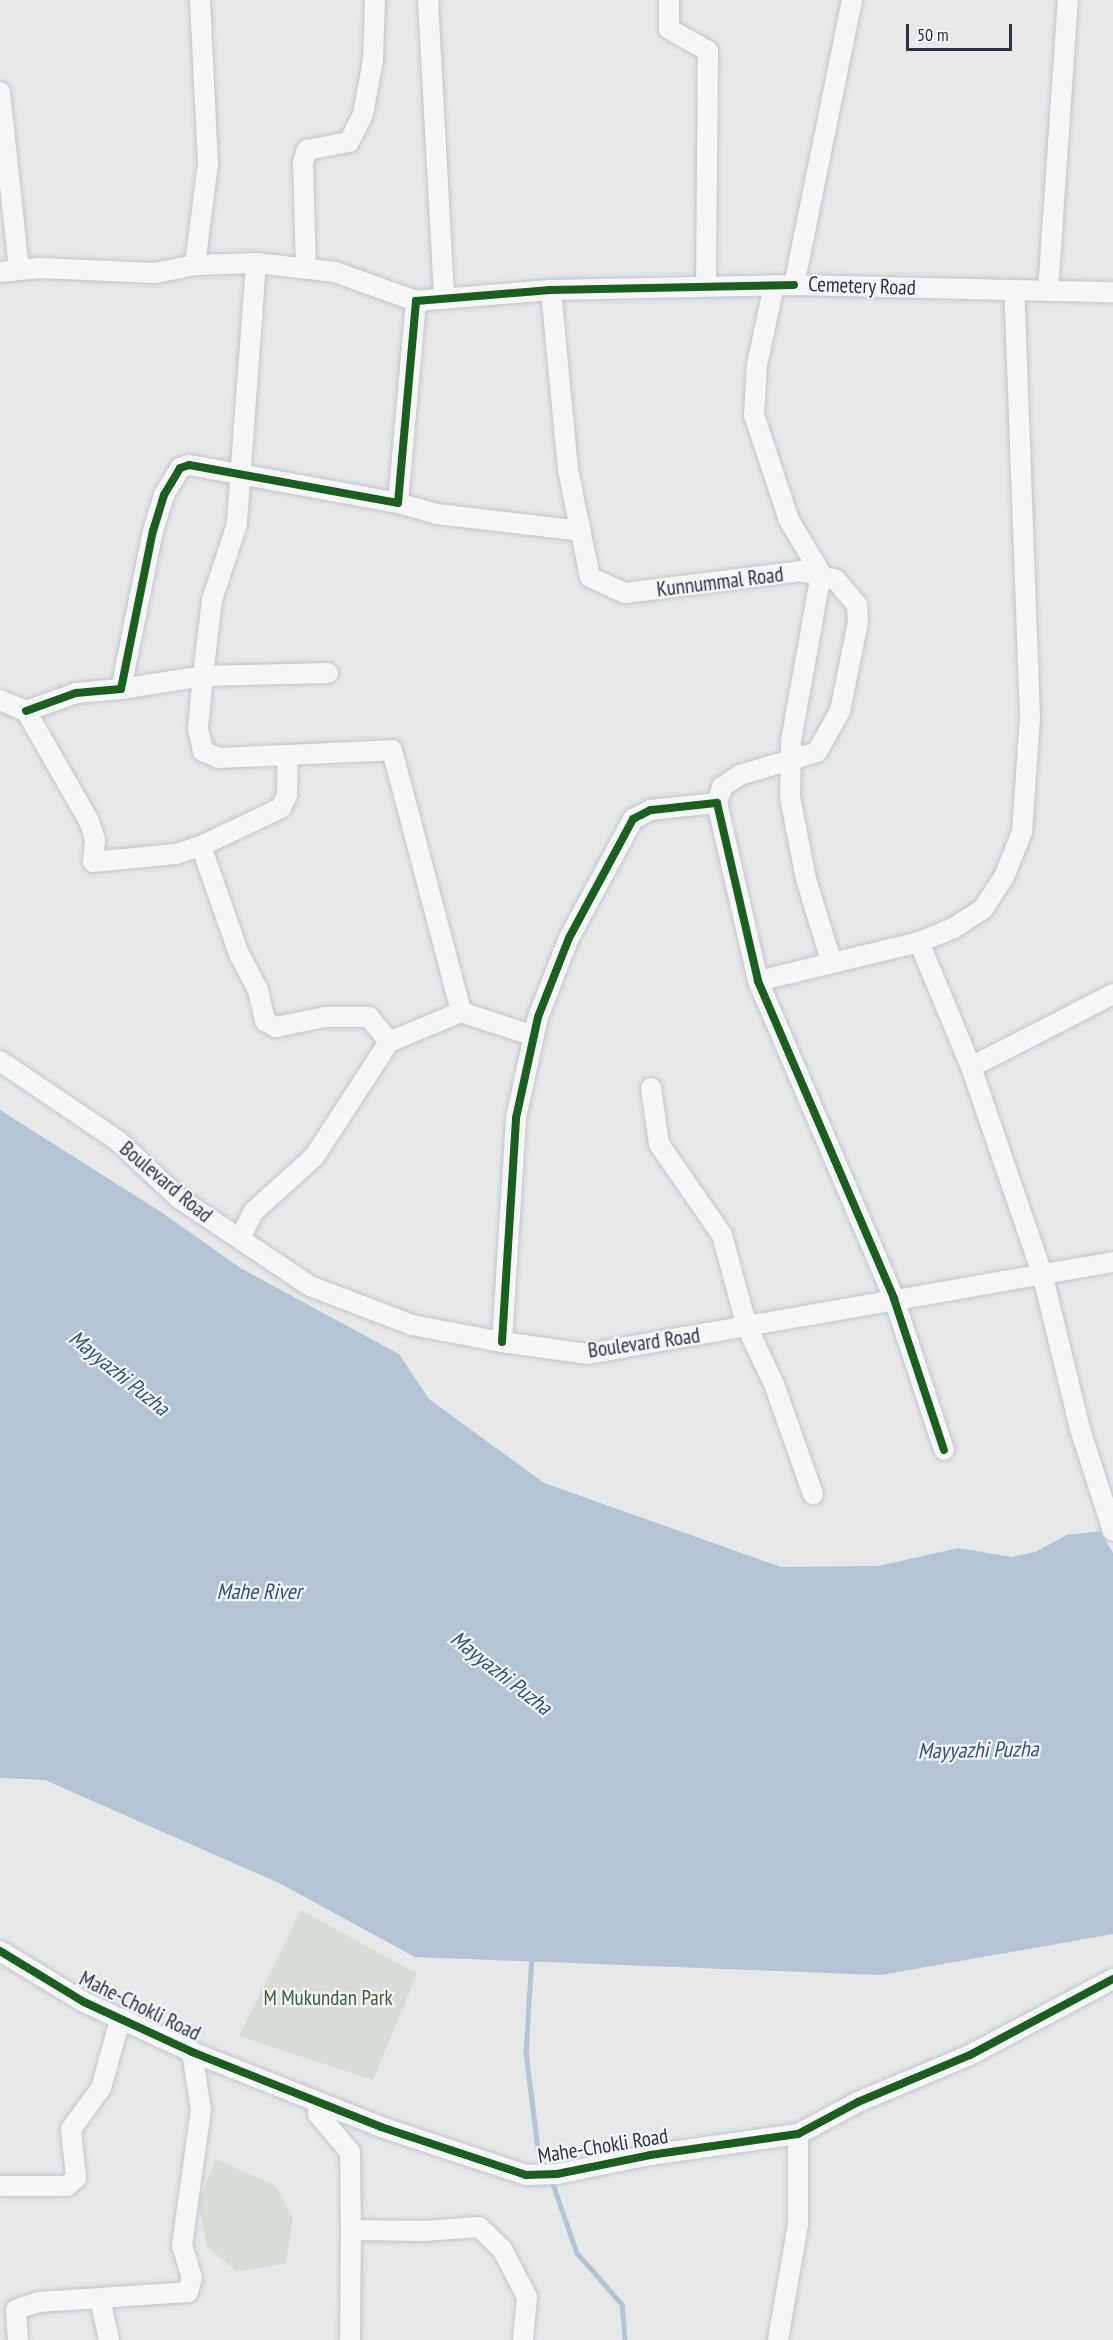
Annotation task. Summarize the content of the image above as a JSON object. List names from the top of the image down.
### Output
{
  "streets": {
    "street": [
      "Cemetery Road",
      "Kunnummal Road",
      "Boulevard Road",
      "Mahe-Chokli Road"
    ]
  },
  "water": ["Mayyazhi Puzha", "Mahe River"],
  "parks": ["M Mukundan Park"],
  "scale_bar": "50 m"
}
